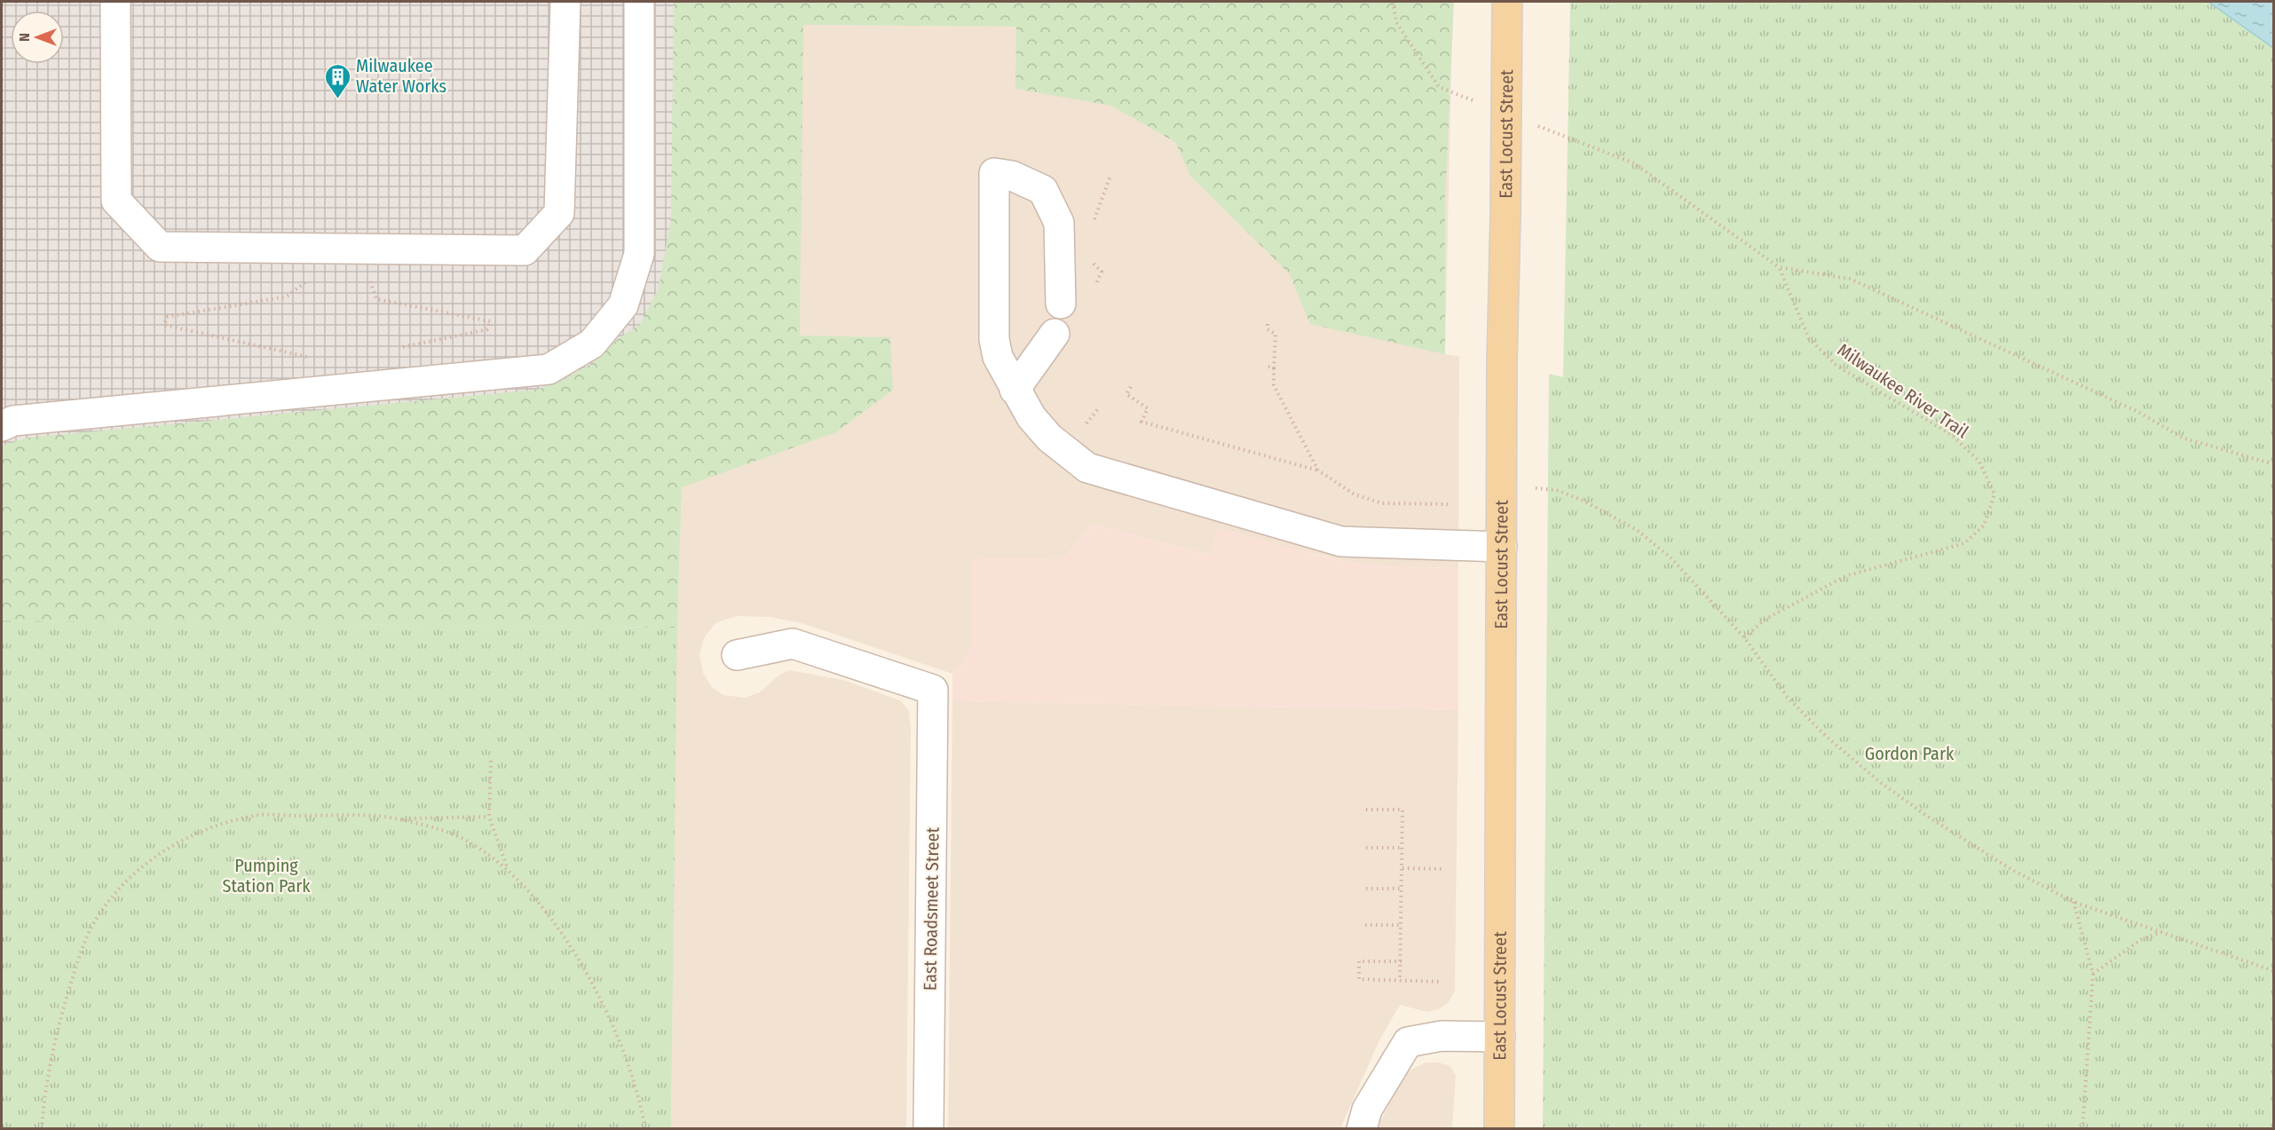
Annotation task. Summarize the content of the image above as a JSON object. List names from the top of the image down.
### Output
{
  "streets": {
    "main road": ["East Locust Street"],
    "street": ["East Roadsmeet Street"],
    "path": ["Milwaukee River Trail"]
  },
  "parks": ["Gordon Park", "Pumping Station Park"],
  "places": {
    "building": ["Milwaukee Water Works"]
  },
  "north": "left"
}
